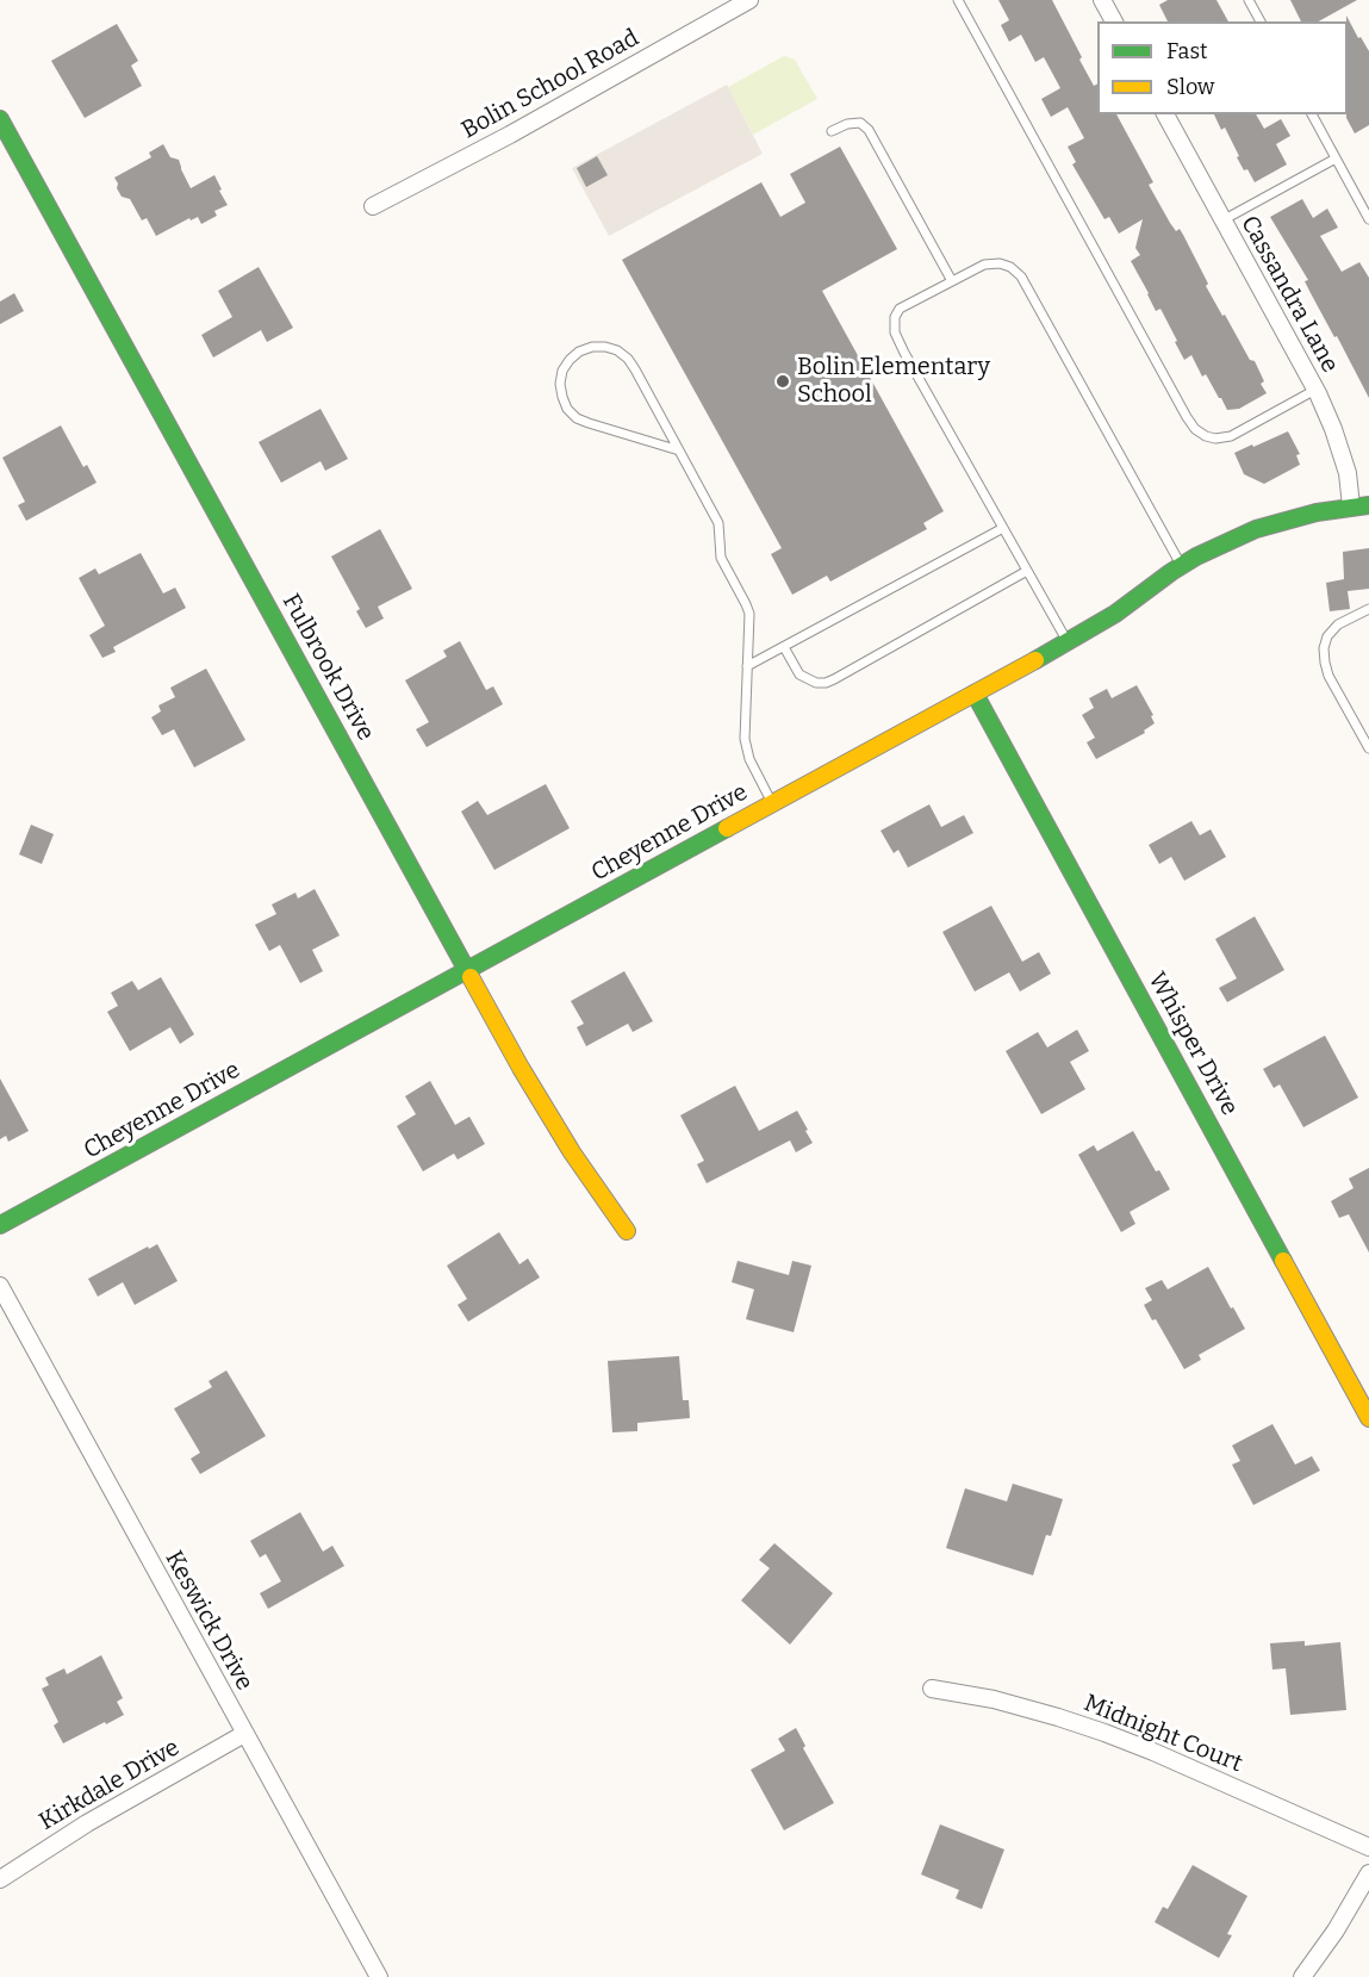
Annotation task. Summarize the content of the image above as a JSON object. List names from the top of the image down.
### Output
{
  "streets": {
    "street": [
      "Bolin School Road",
      "Cassandra Lane",
      "Fulbrook Drive",
      "Cheyenne Drive",
      "Whisper Drive",
      "Keswick Drive",
      "Midnight Court",
      "Kirkdale Drive"
    ]
  },
  "crossings": [
    ["Cassandra Lane", "Cheyenne Drive"],
    ["Fulbrook Drive", "Cheyenne Drive"],
    ["Cheyenne Drive", "Whisper Drive"],
    ["Keswick Drive", "Kirkdale Drive"]
  ],
  "places": ["Bolin Elementary School"],
  "legend": ["Fast", "Slow"]
}
